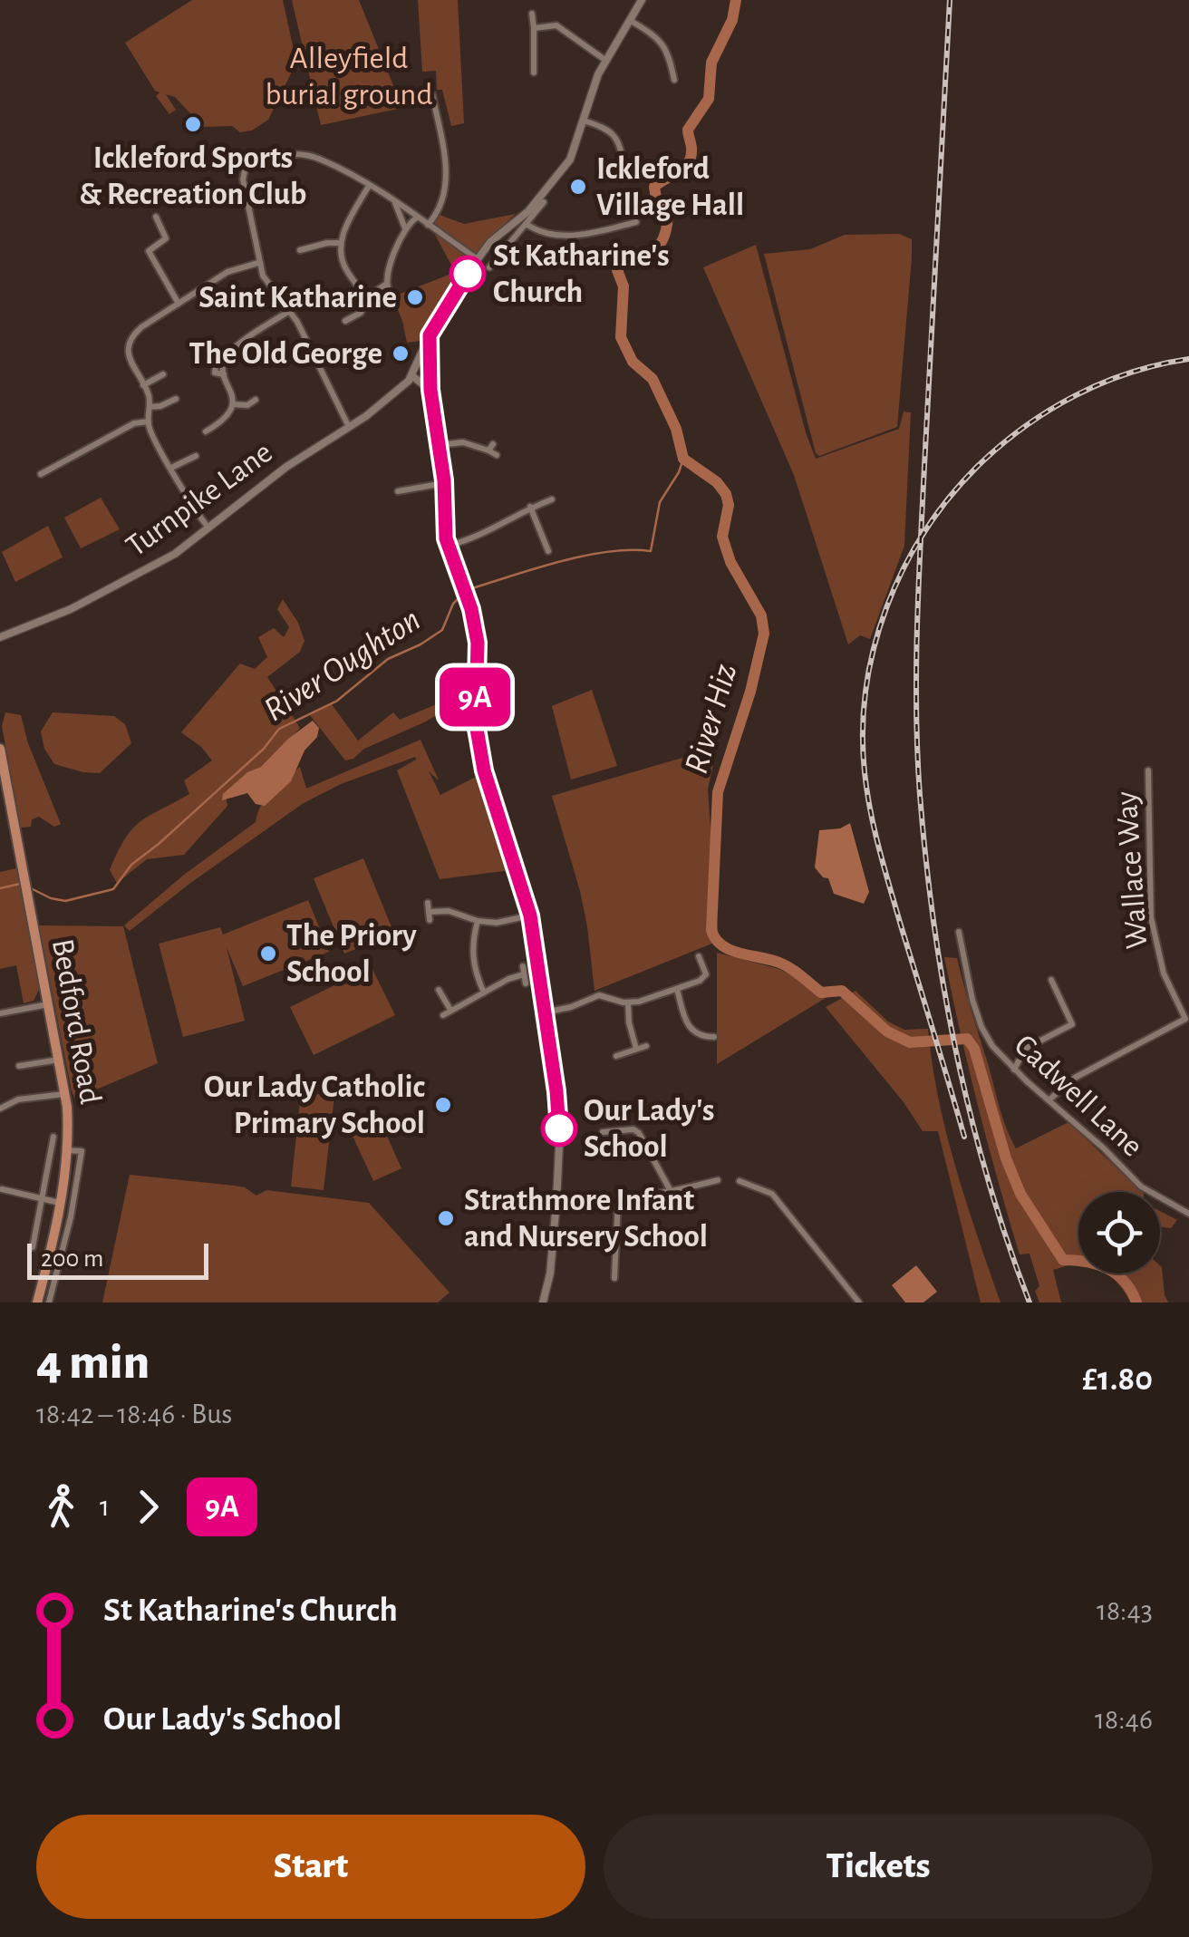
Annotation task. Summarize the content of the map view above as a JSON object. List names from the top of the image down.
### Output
{
  "streets": {
    "main road": ["Bedford Road"],
    "street": ["Turnpike Lane", "Wallace Way", "Cadwell Lane"]
  },
  "crossings": [
    ["Wallace Way", "Cadwell Lane"]
  ],
  "water": ["River Oughton", "River Hiz"],
  "parks": ["Alleyfield burial ground"],
  "places": [
    "Ickleford Sports & Recreation Club",
    "Ickleford Village Hall",
    "St Katharine's Church",
    "Saint Katharine",
    "The Old George",
    "The Priory School",
    "Our Lady Catholic Primary School",
    "Our Lady's School",
    "Strathmore Infant and Nursery School"
  ],
  "lines": ["bus line 9A"],
  "scale_bar": "200 m",
  "page": {
    "on_map": "9A",
    "scale": "200 m",
    "heading": ["4 min", "18:42 – 18:46 · Bus", "£1.80"],
    "legs": ["1", "9A"],
    "list": [
      {
        "name": "St Katharine's Church",
        "value": "18:43"
      },
      {
        "name": "Our Lady's School",
        "value": "18:46"
      }
    ],
    "buttons": ["Start", "Tickets"]
  }
}
